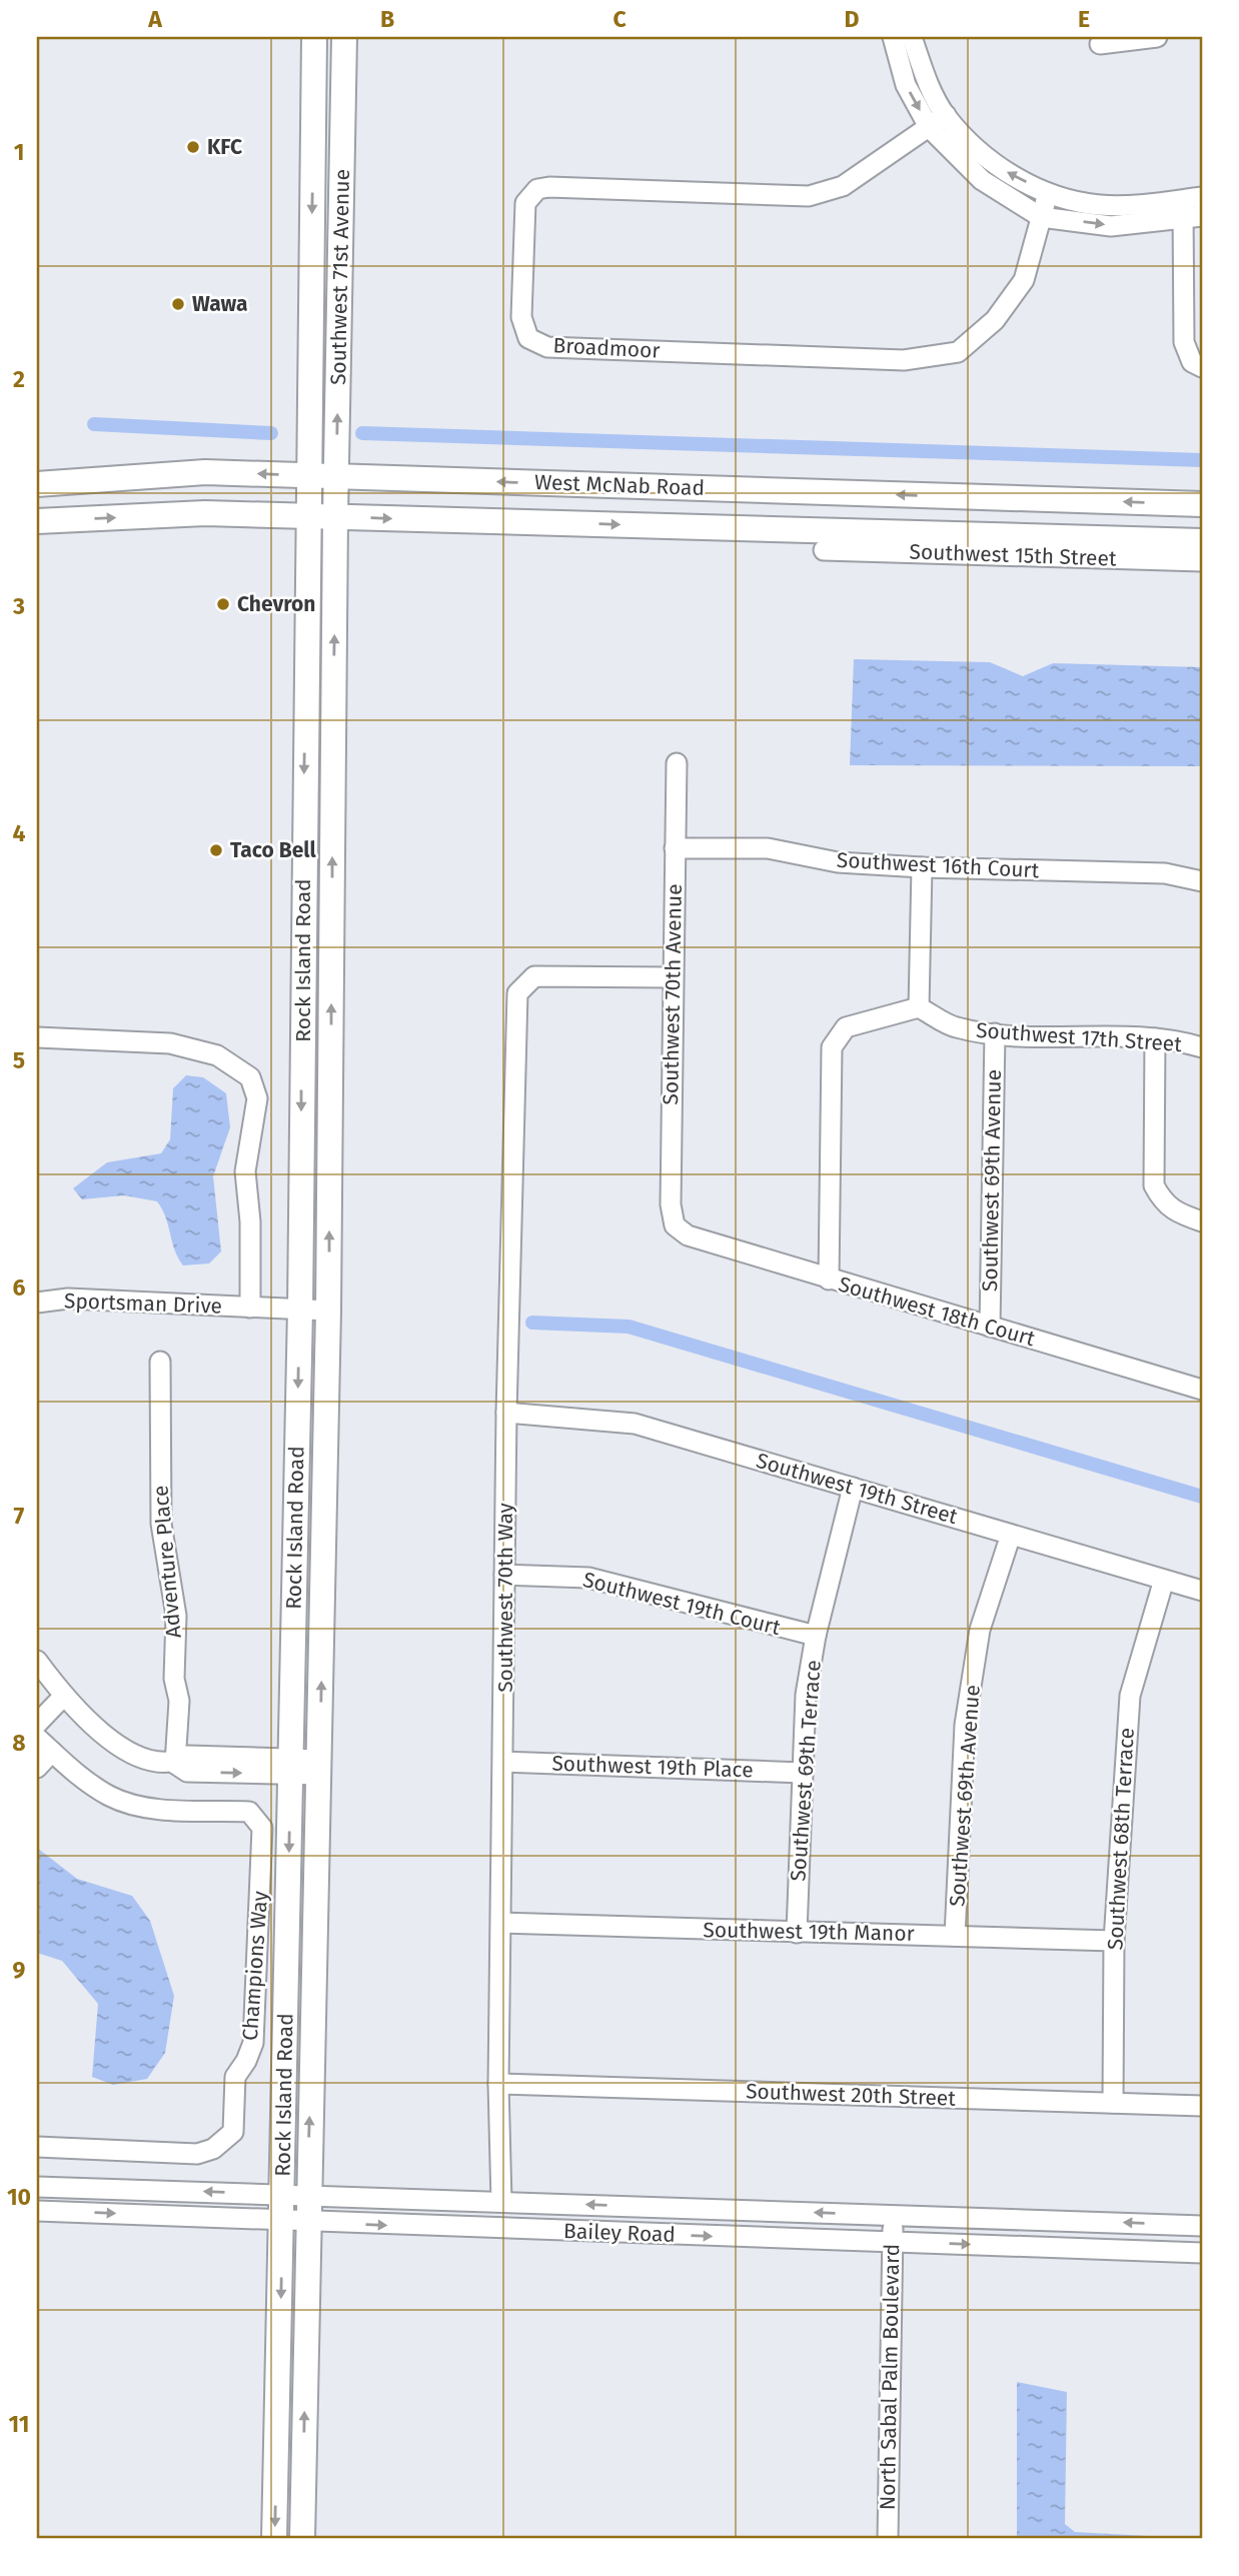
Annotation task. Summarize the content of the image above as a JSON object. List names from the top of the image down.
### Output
{
  "streets": {
    "main road": ["Southwest 71st Avenue", "West McNab Road", "Rock Island Road"],
    "street": [
      "Broadmoor",
      "Southwest 15th Street",
      "Southwest 16th Court",
      "Southwest 70th Avenue",
      "Southwest 17th Street",
      "Southwest 69th Avenue",
      "Sportsman Drive",
      "Southwest 18th Court",
      "Southwest 19th Street",
      "Adventure Place",
      "Southwest 70th Way",
      "Southwest 19th Court",
      "Southwest 19th Place",
      "Southwest 69th Terrace",
      "Southwest 68th Terrace",
      "Southwest 19th Manor",
      "Champions Way",
      "Southwest 20th Street",
      "Bailey Road",
      "North Sabal Palm Boulevard"
    ]
  },
  "crossings": [
    ["Southwest 71st Avenue", "West McNab Road"],
    ["Southwest 71st Avenue", "Rock Island Road"],
    ["West McNab Road", "Rock Island Road"],
    ["Southwest 16th Court", "Southwest 70th Avenue"],
    ["Rock Island Road", "Sportsman Drive"],
    ["Rock Island Road", "Bailey Road"],
    ["Southwest 70th Avenue", "Southwest 18th Court"],
    ["Southwest 70th Avenue", "Southwest 70th Way"],
    ["Southwest 17th Street", "Southwest 69th Avenue"],
    ["Southwest 69th Avenue", "Southwest 18th Court"],
    ["Southwest 69th Avenue", "Southwest 19th Street"],
    ["Southwest 69th Avenue", "Southwest 19th Manor"],
    ["Southwest 19th Street", "Southwest 70th Way"],
    ["Southwest 19th Street", "Southwest 69th Terrace"],
    ["Southwest 19th Street", "Southwest 68th Terrace"],
    ["Southwest 70th Way", "Southwest 19th Court"],
    ["Southwest 70th Way", "Southwest 19th Place"],
    ["Southwest 70th Way", "Southwest 19th Manor"],
    ["Southwest 70th Way", "Southwest 20th Street"],
    ["Southwest 70th Way", "Bailey Road"],
    ["Southwest 19th Court", "Southwest 69th Terrace"],
    ["Southwest 19th Place", "Southwest 69th Terrace"],
    ["Southwest 69th Terrace", "Southwest 19th Manor"],
    ["Southwest 68th Terrace", "Southwest 19th Manor"],
    ["Southwest 68th Terrace", "Southwest 20th Street"],
    ["Bailey Road", "North Sabal Palm Boulevard"]
  ],
  "places": [
    "KFC",
    "Wawa",
    "Chevron",
    "Taco Bell"
  ],
  "grid": {
    "columns": [
      "A",
      "B",
      "C",
      "D",
      "E"
    ],
    "rows": [
      "1",
      "2",
      "3",
      "4",
      "5",
      "6",
      "7",
      "8",
      "9",
      "10",
      "11"
    ]
  }
}
